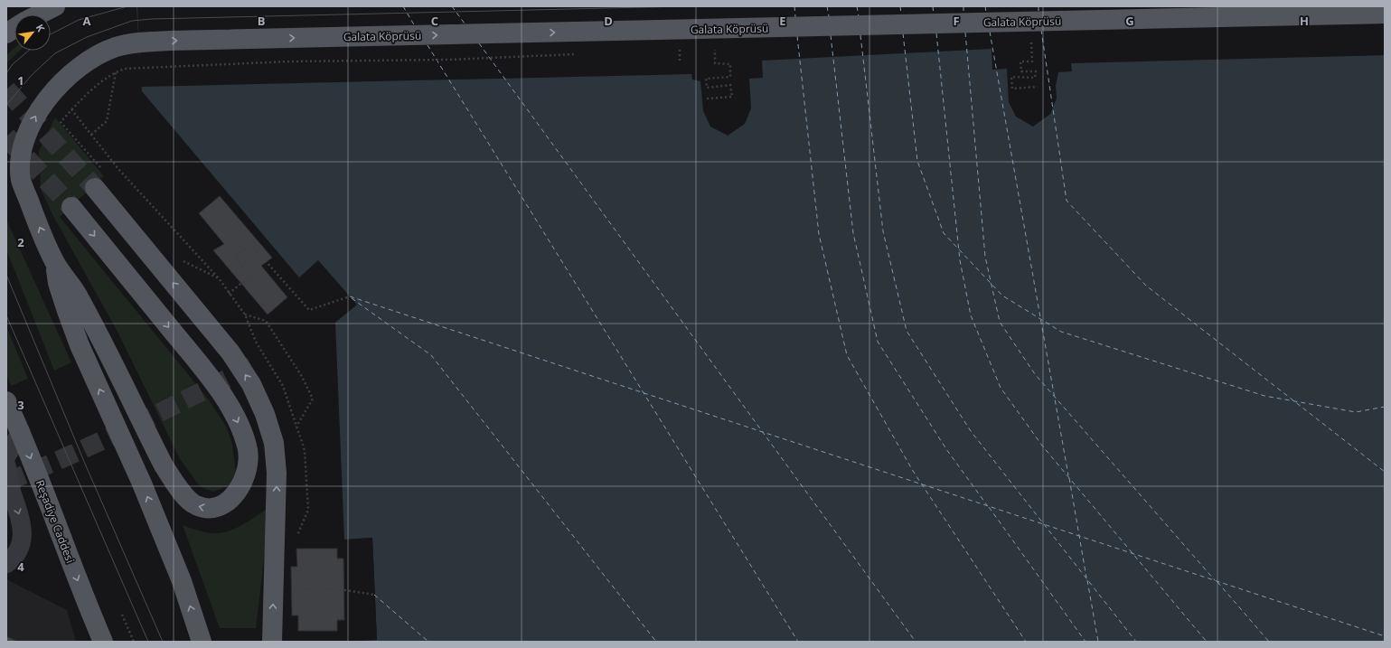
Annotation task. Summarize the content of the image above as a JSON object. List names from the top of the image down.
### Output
{
  "streets": {
    "main road": ["Galata Köprüsü", "Reşadiye Caddesi"]
  },
  "one_way": ["Galata Köprüsü"],
  "north": "top right",
  "grid": {
    "columns": [
      "A",
      "B",
      "C",
      "D",
      "E",
      "F",
      "G",
      "H"
    ],
    "rows": [
      "1",
      "2",
      "3",
      "4"
    ]
  }
}
